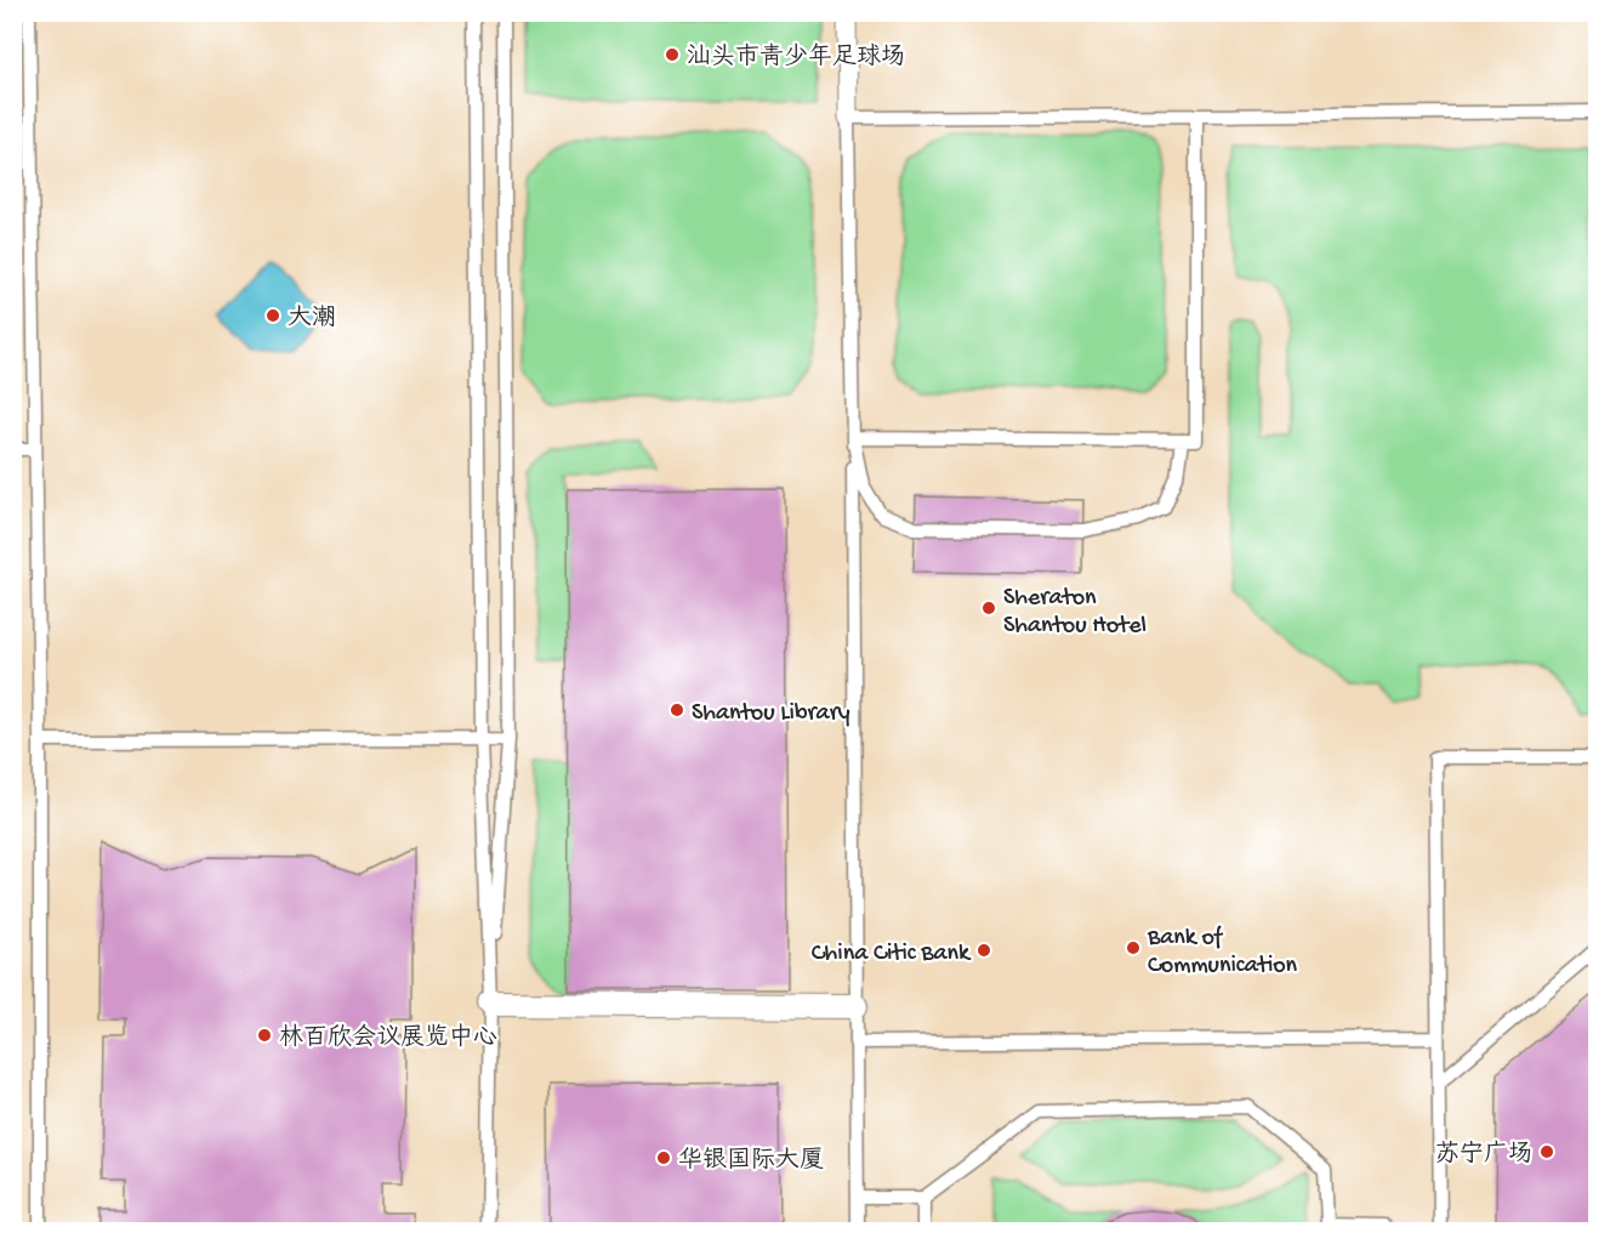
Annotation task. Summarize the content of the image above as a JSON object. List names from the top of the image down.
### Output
{
  "places": [
    "汕头市青少年足球场",
    "大潮",
    "Sheraton Shantou Hotel",
    "Shantou Library",
    "Bank of Communication",
    "China Citic Bank",
    "林百欣会议展览中心",
    "苏宁广场",
    "华银国际大厦"
  ]
}
